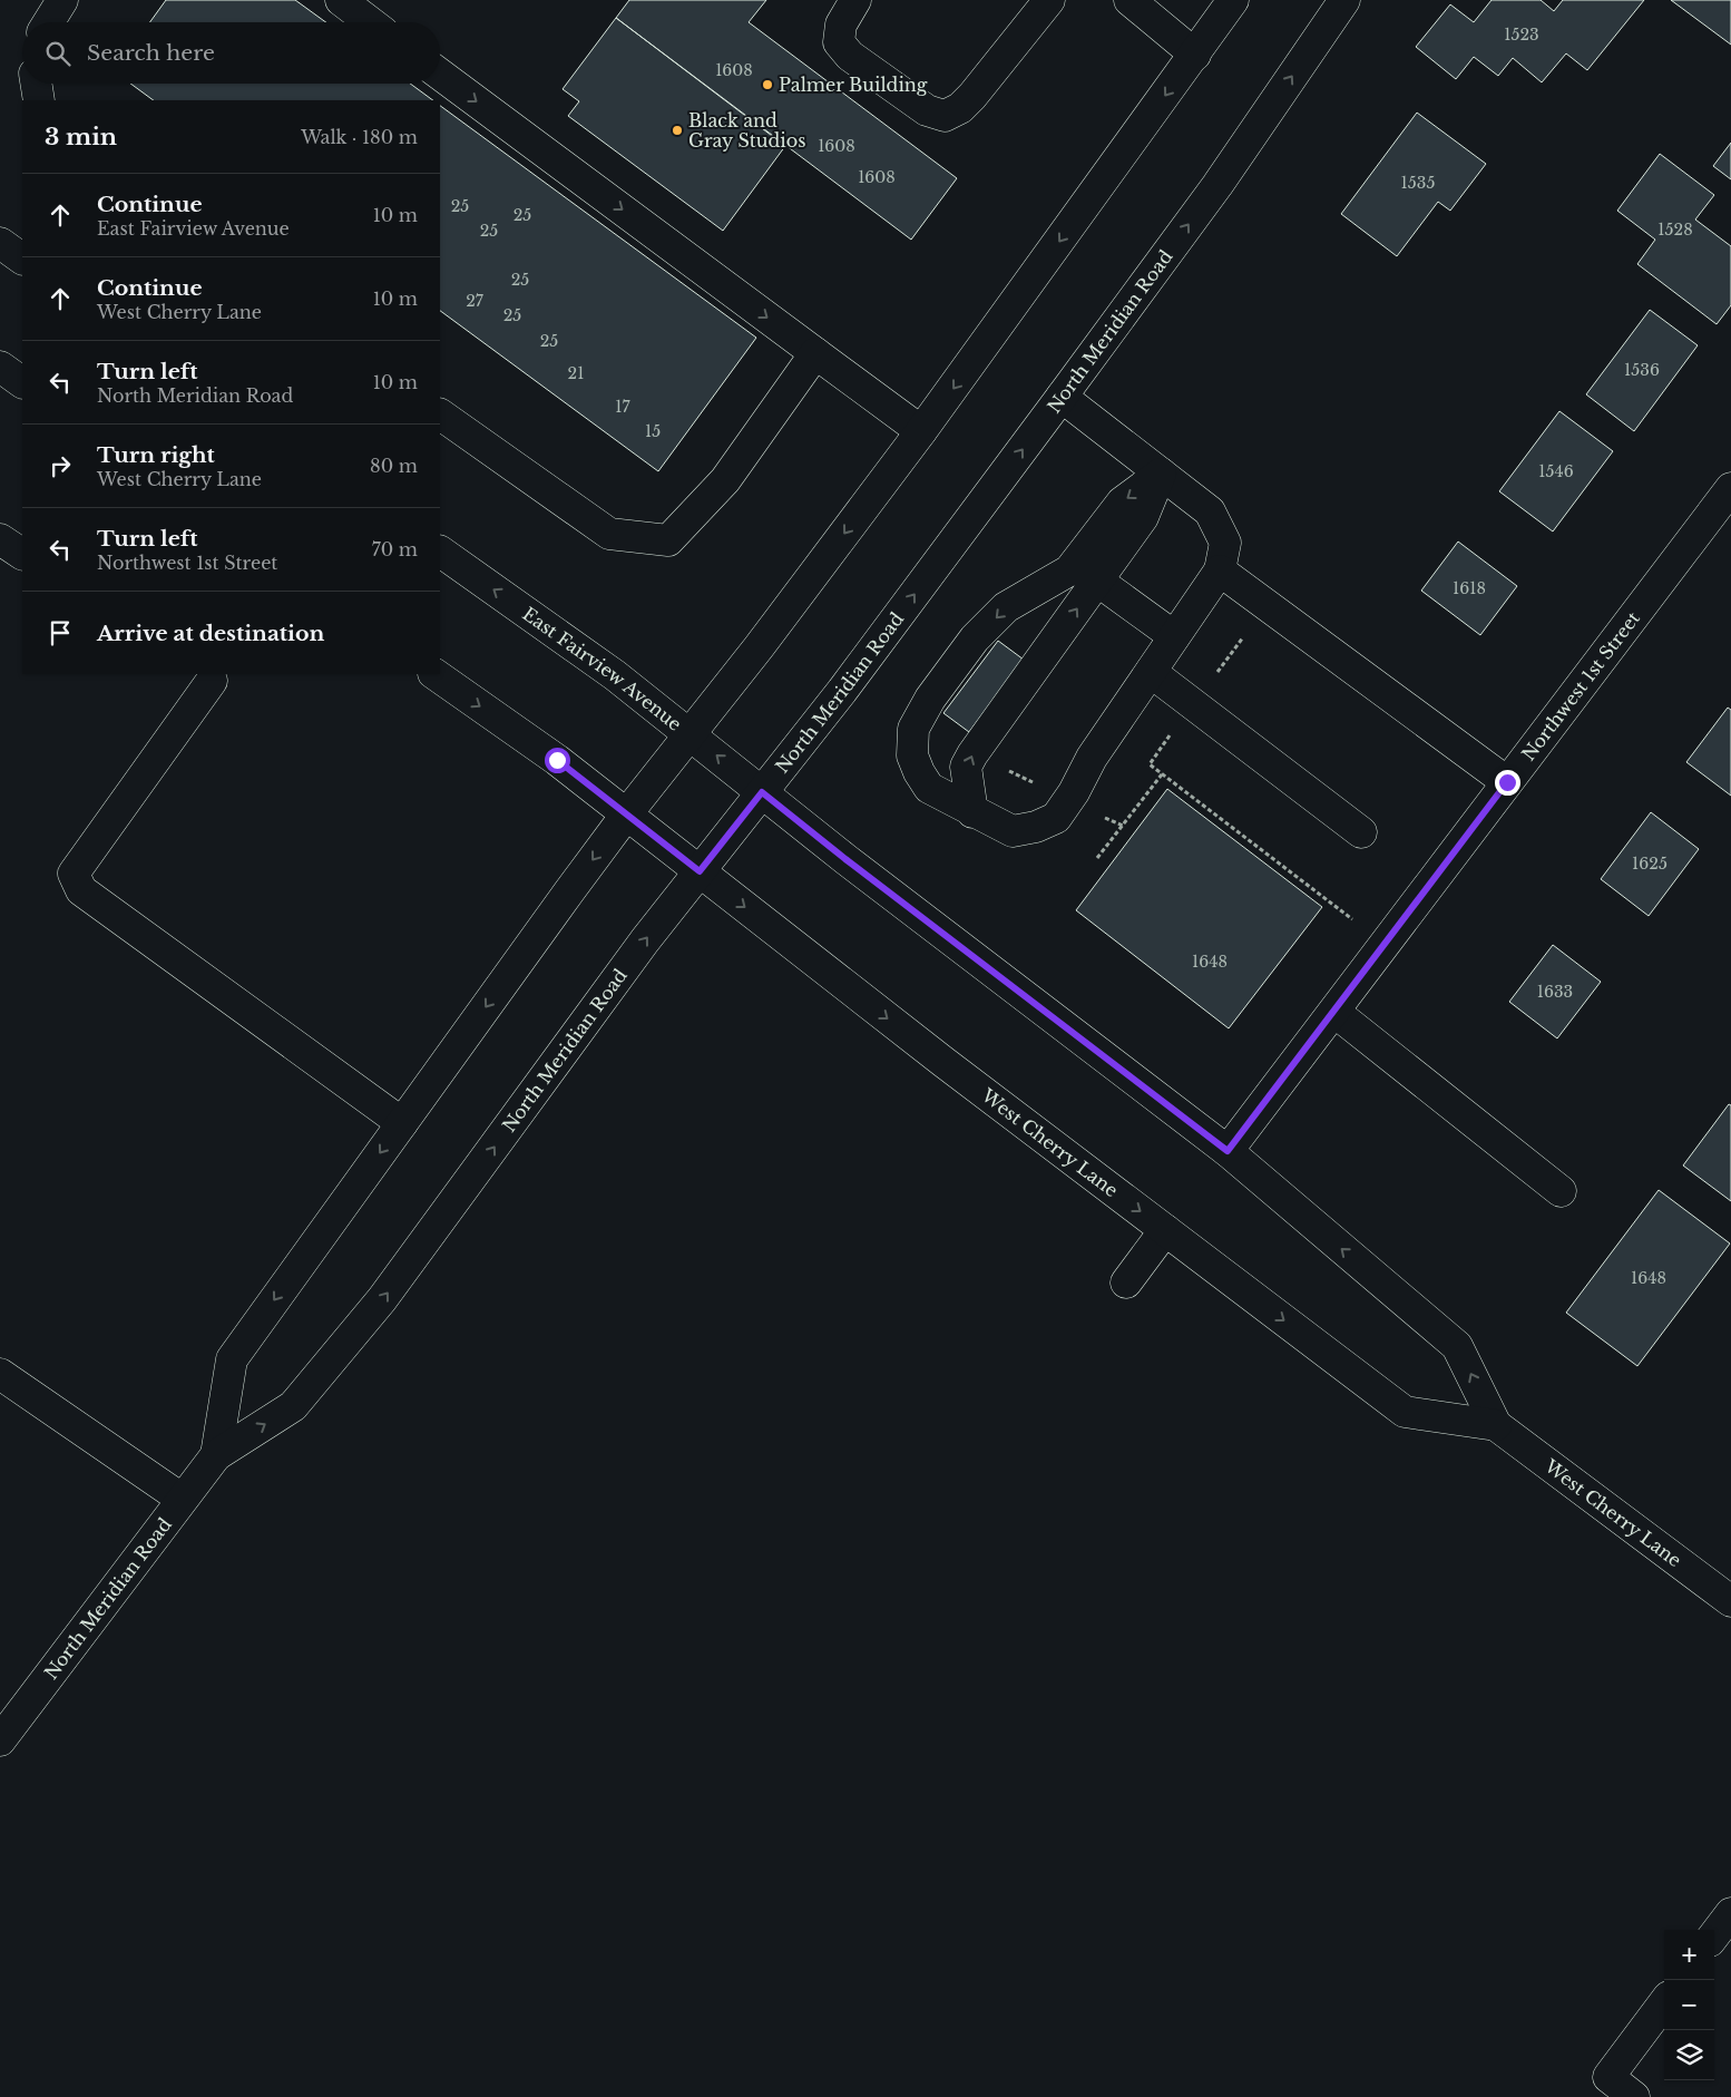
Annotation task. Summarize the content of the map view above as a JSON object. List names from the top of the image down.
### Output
{
  "streets": {
    "main road": [
      "North Meridian Road",
      "East Fairview Avenue",
      "Northwest 1st Street",
      "West Cherry Lane"
    ]
  },
  "crossings": [
    ["North Meridian Road", "East Fairview Avenue"],
    ["North Meridian Road", "West Cherry Lane"],
    ["East Fairview Avenue", "West Cherry Lane"],
    ["Northwest 1st Street", "West Cherry Lane"]
  ],
  "places": ["Palmer Building", "Black and Gray Studios"],
  "house_numbers": [
    "1523",
    "1608",
    "1608",
    "1608",
    "1535",
    "25",
    "25",
    "1528",
    "25",
    "25",
    "27",
    "25",
    "25",
    "1536",
    "21",
    "17",
    "15",
    "1546",
    "1618",
    "1625",
    "1648",
    "1633",
    "1648"
  ],
  "page": {
    "search": "Search here",
    "heading": ["3 min", "Walk · 180 m"],
    "list": [
      ["Continue", "East Fairview Avenue", "10 m"],
      ["Continue", "West Cherry Lane", "10 m"],
      ["Turn left", "North Meridian Road", "10 m"],
      ["Turn right", "West Cherry Lane", "80 m"],
      ["Turn left", "Northwest 1st Street", "70 m"],
      "Arrive at destination"
    ],
    "map_buttons": ["+", "−"]
  }
}
